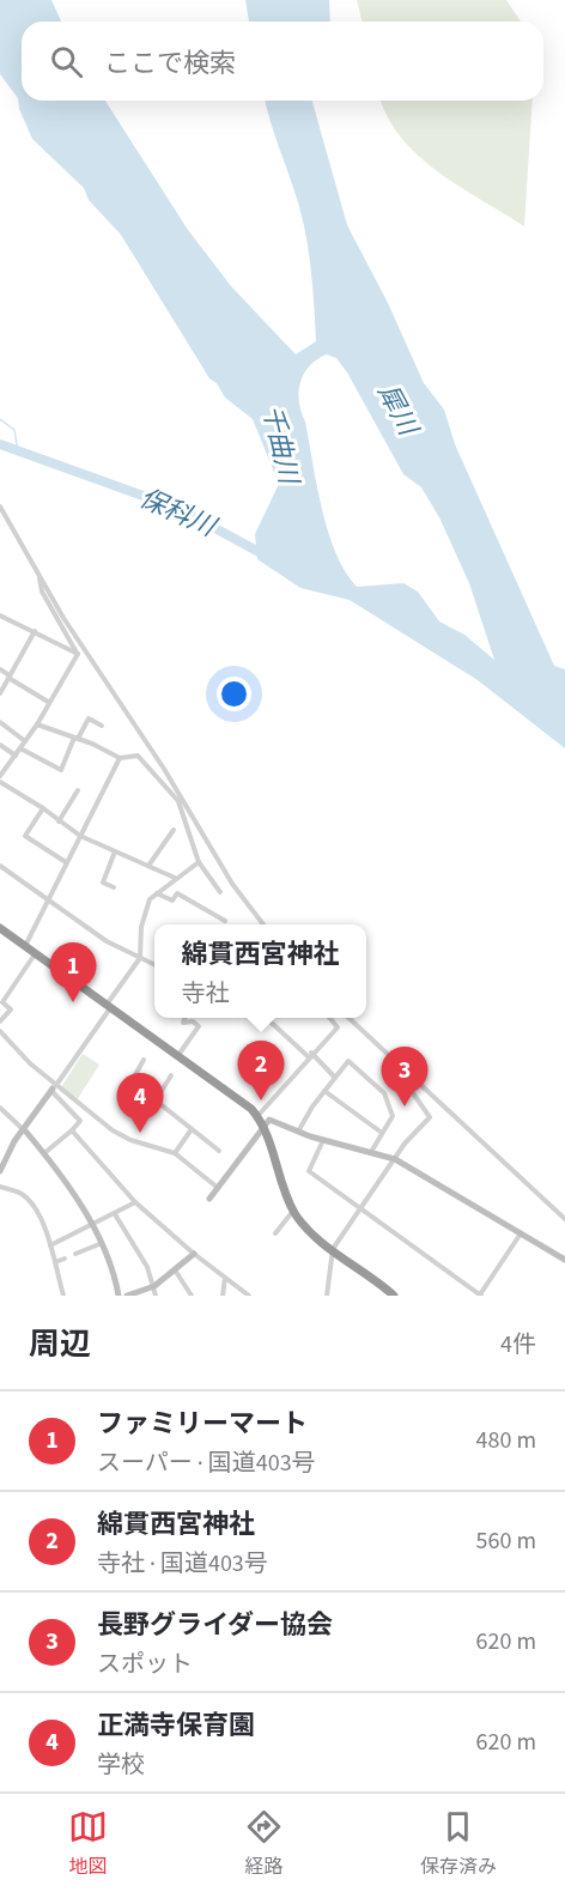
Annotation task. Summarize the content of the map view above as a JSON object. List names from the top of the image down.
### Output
{
  "water": ["犀川", "千曲川", "保科川"],
  "page": {
    "search": "ここで検索",
    "popup": ["綿貫西宮神社", "寺社"],
    "pins": [
      "1",
      "2",
      "3",
      "4"
    ],
    "heading": ["周辺", "4件"],
    "list": [
      {
        "mark": "1",
        "name": "ファミリーマート",
        "note": "スーパー · 国道403号",
        "value": "480 m"
      },
      {
        "mark": "2",
        "name": "綿貫西宮神社",
        "note": "寺社 · 国道403号",
        "value": "560 m"
      },
      {
        "mark": "3",
        "name": "長野グライダー協会",
        "note": "スポット",
        "value": "620 m"
      },
      {
        "mark": "4",
        "name": "正満寺保育園",
        "note": "学校",
        "value": "620 m"
      }
    ],
    "nav": ["地図", "経路", "保存済み"]
  }
}
